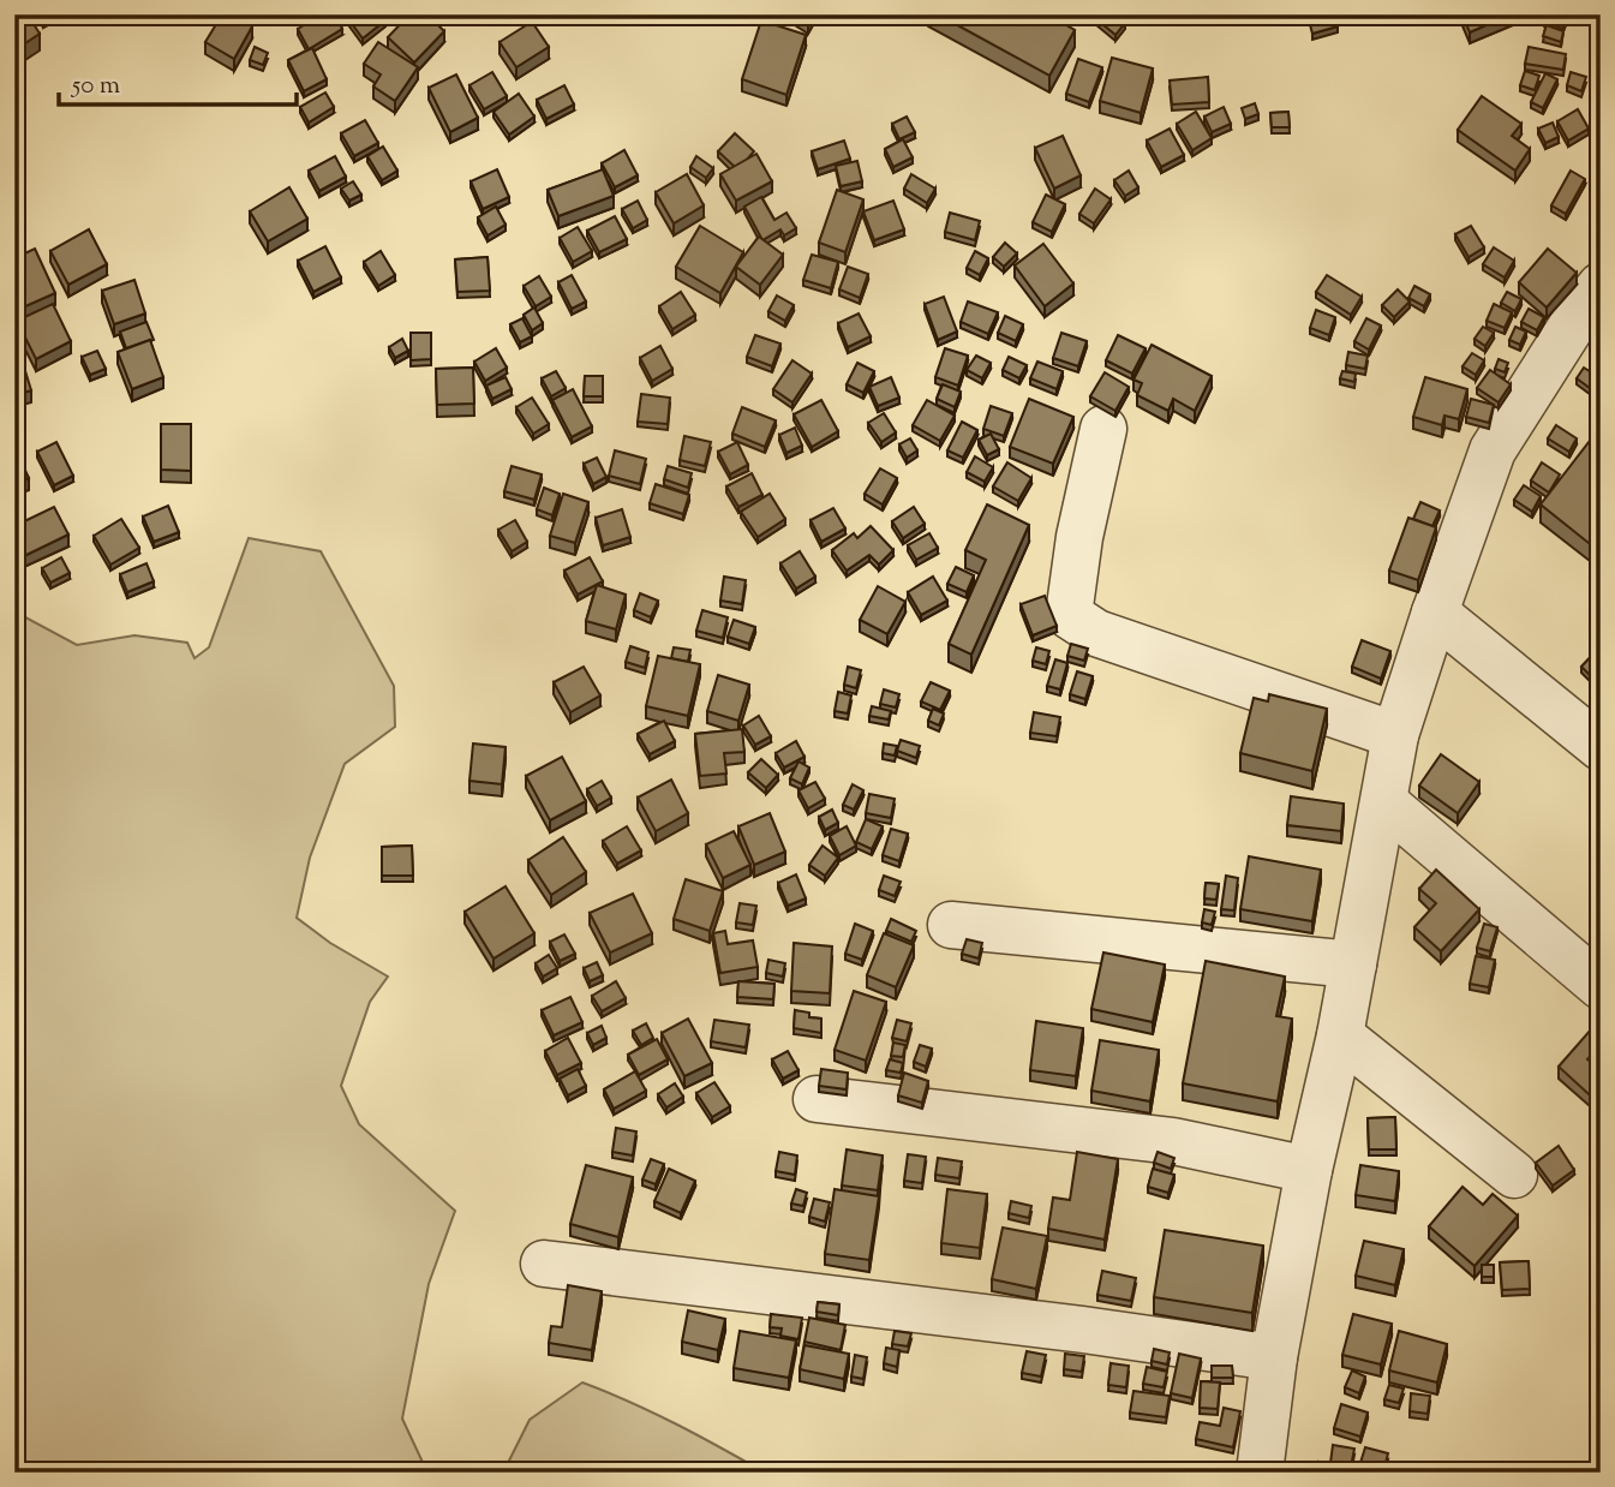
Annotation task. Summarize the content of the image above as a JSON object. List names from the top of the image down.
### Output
{
  "scale_bar": "50 m"
}
